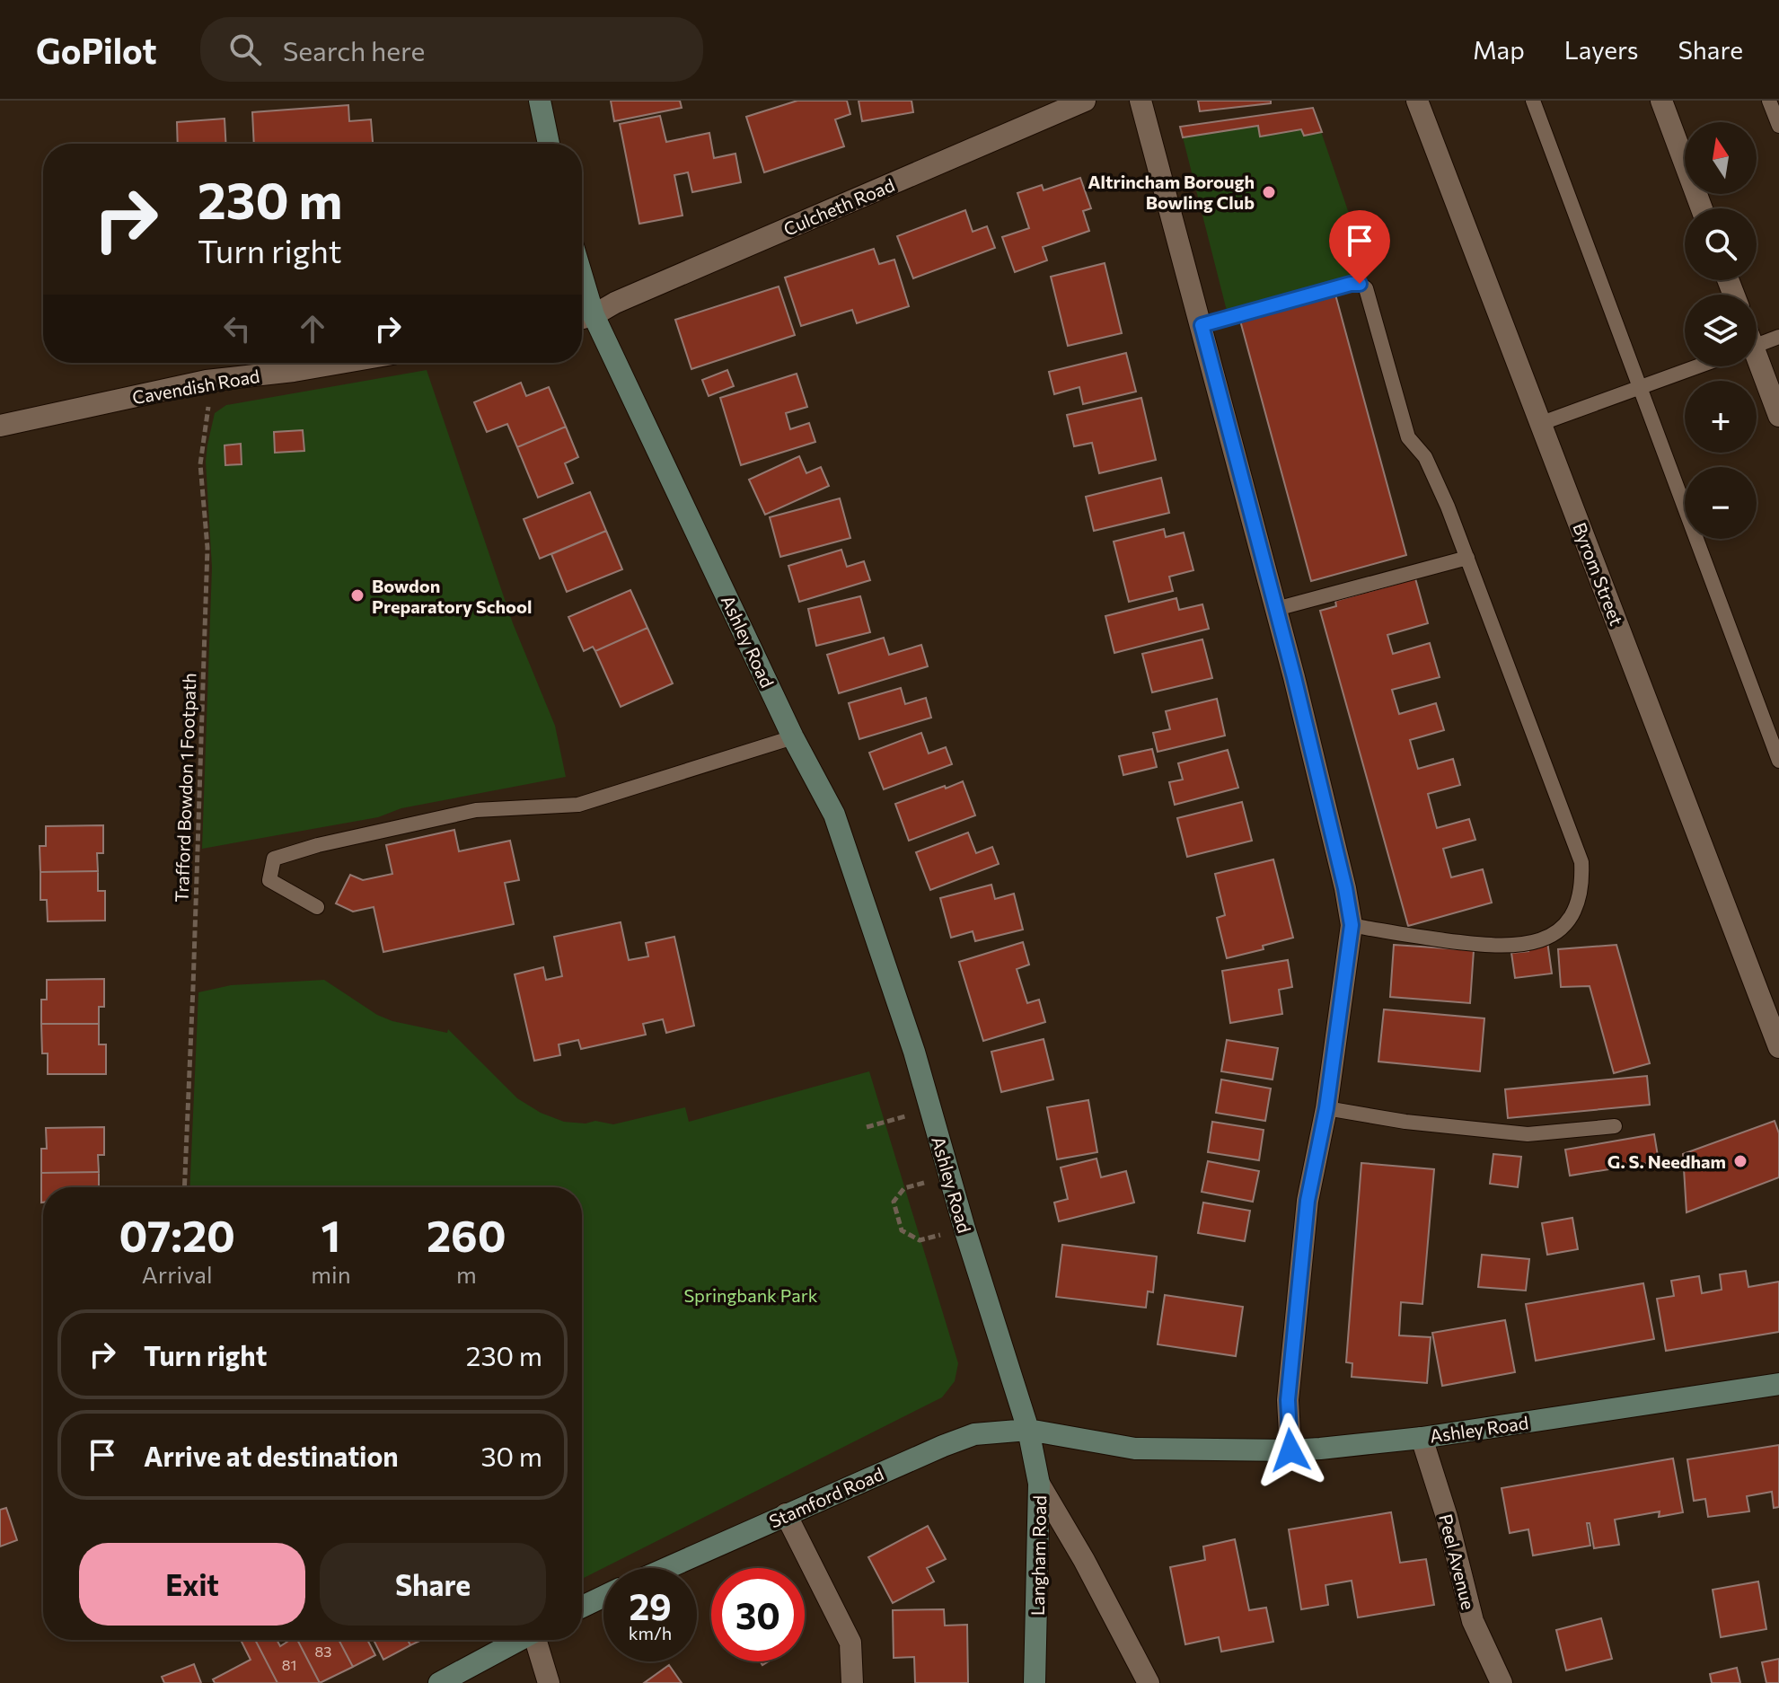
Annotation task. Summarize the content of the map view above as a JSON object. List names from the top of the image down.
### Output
{
  "streets": {
    "main road": ["Ashley Road", "Stamford Road", "Langham Road"],
    "street": [
      "Culcheth Road",
      "Cavendish Road",
      "Byrom Street",
      "Peel Avenue"
    ],
    "path": ["Trafford Bowdon 1 Footpath"]
  },
  "crossings": [
    ["Culcheth Road", "Ashley Road"],
    ["Cavendish Road", "Trafford Bowdon 1 Footpath"],
    ["Ashley Road", "Stamford Road"],
    ["Ashley Road", "Langham Road"],
    ["Ashley Road", "Peel Avenue"],
    ["Stamford Road", "Langham Road"]
  ],
  "parks": ["Springbank Park"],
  "places": ["Altrincham Borough Bowling Club", "Bowdon Preparatory School", "G. S. Needham"],
  "house_numbers": ["83", "81"],
  "north": "top",
  "page": {
    "header": "GoPilot",
    "search": "Search here",
    "nav": ["Map", "Layers", "Share"],
    "map_buttons": ["+", "−"],
    "turn": ["230 m", "Turn right"],
    "eta": [
      "07:20",
      "Arrival",
      "1",
      "min",
      "260",
      "m"
    ],
    "list": [
      {
        "name": "Turn right",
        "value": "230 m"
      },
      {
        "name": "Arrive at destination",
        "value": "30 m"
      }
    ],
    "buttons": ["Exit", "Share"],
    "speed": "29 km/h",
    "limit": "30"
  }
}
